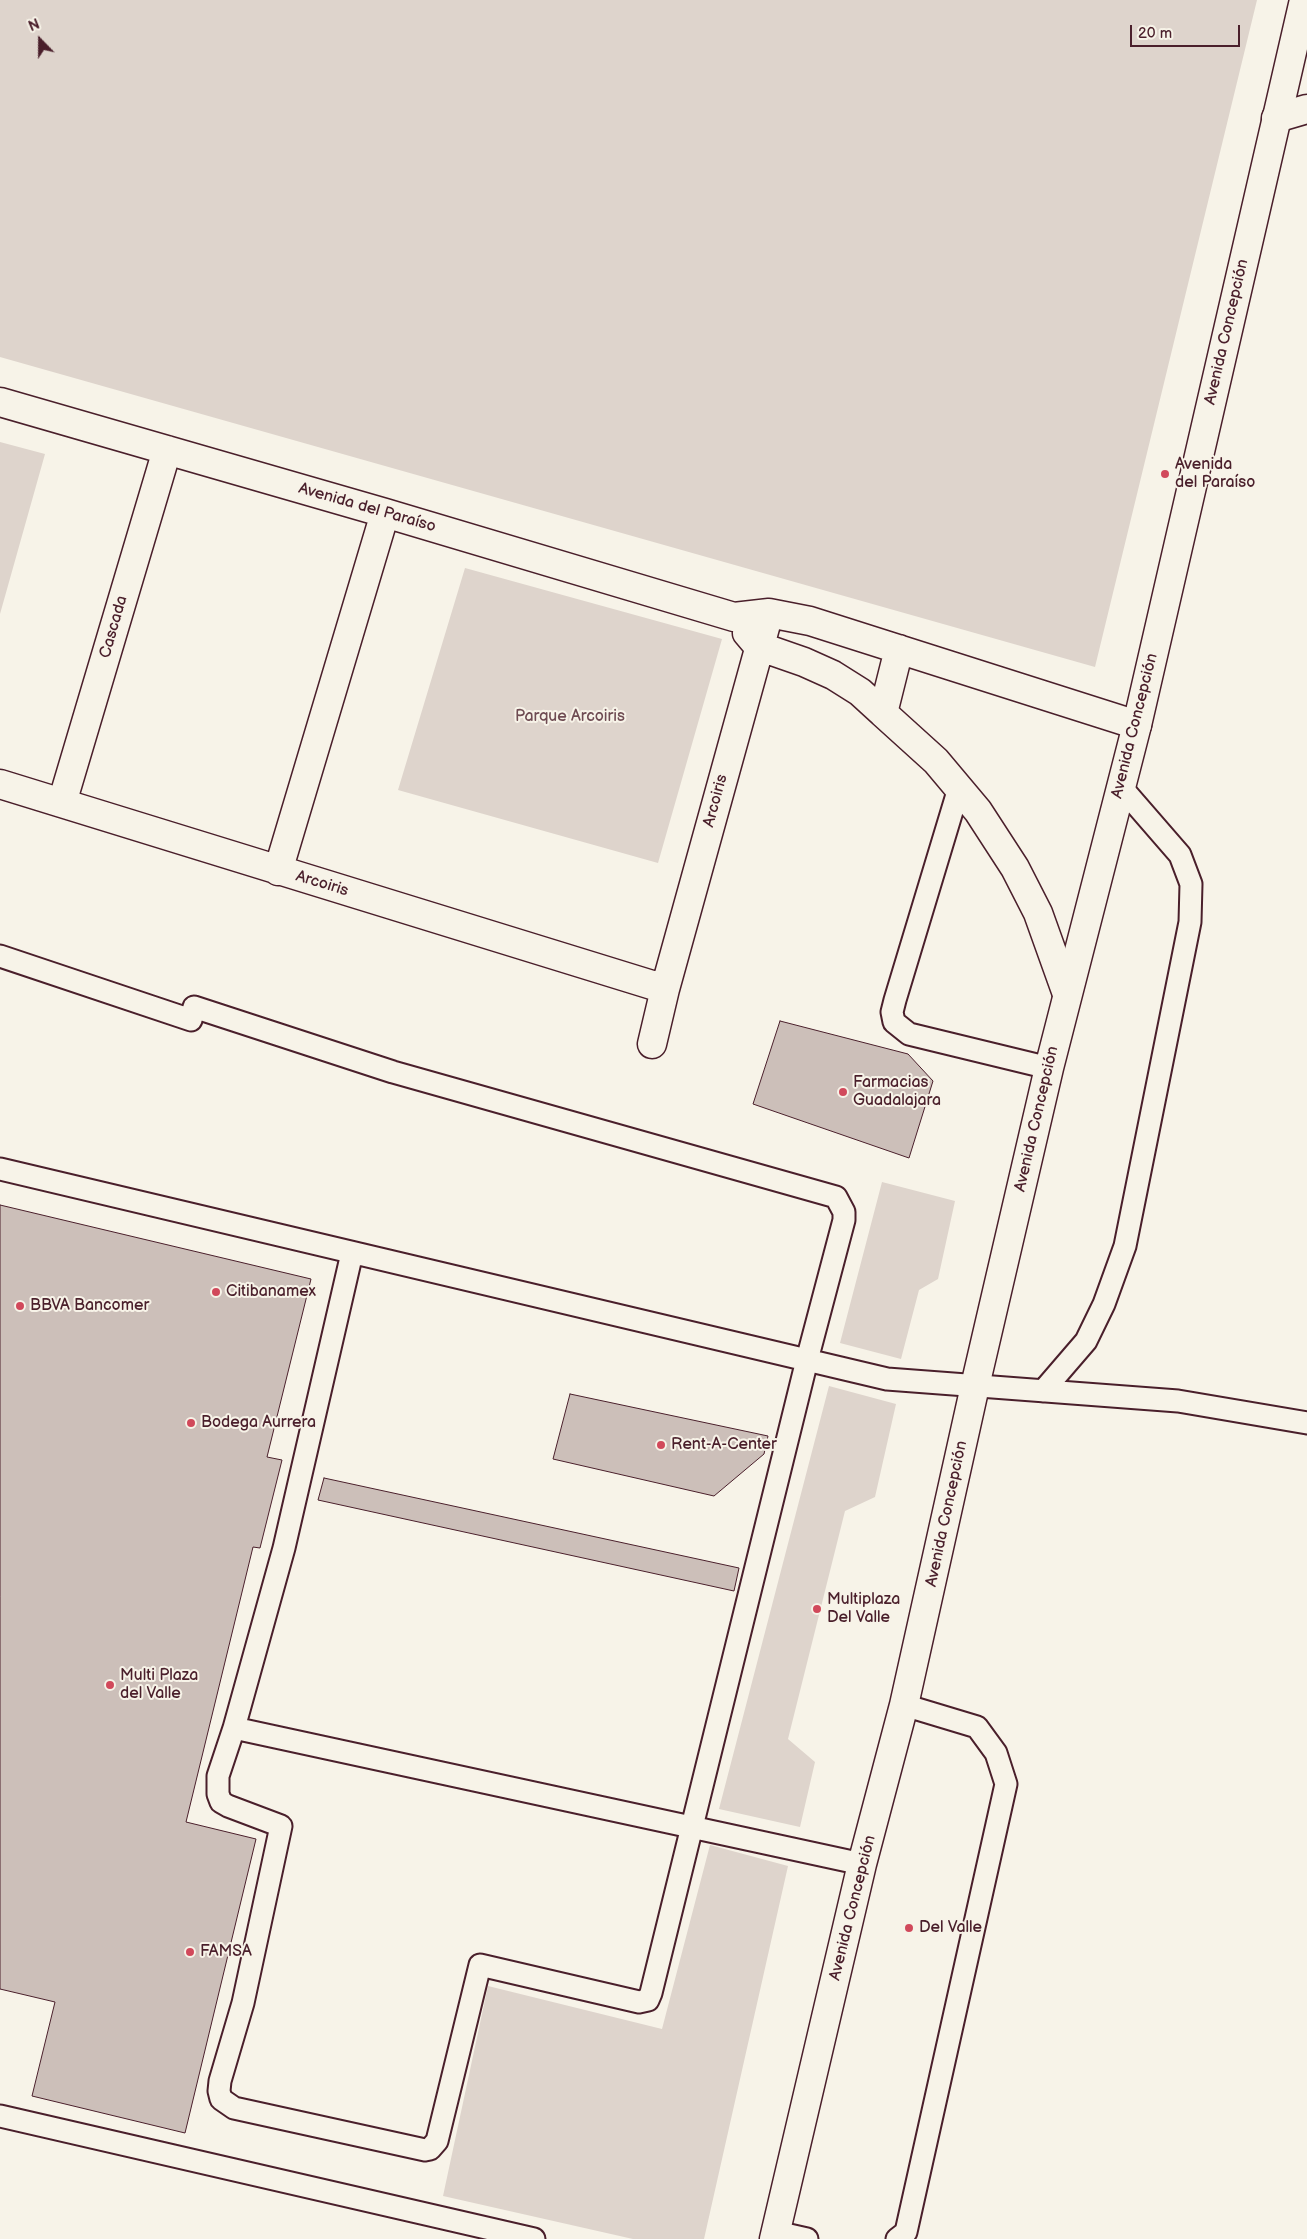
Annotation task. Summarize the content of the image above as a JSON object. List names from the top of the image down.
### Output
{
  "streets": {
    "street": [
      "Avenida Concepción",
      "Avenida del Paraíso",
      "Cascada",
      "Arcoiris"
    ]
  },
  "crossings": [
    ["Avenida Concepción", "Avenida del Paraíso"],
    ["Avenida del Paraíso", "Cascada"],
    ["Avenida del Paraíso", "Arcoiris"]
  ],
  "parks": ["Parque Arcoiris"],
  "places": [
    "Avenida del Paraíso",
    "Farmacias Guadalajara",
    "Citibanamex",
    "BBVA Bancomer",
    "Bodega Aurrera",
    "Rent-A-Center",
    "Multiplaza Del Valle",
    "Multi Plaza del Valle",
    "Del Valle",
    "FAMSA"
  ],
  "scale_bar": "20 m",
  "north": "top"
}
